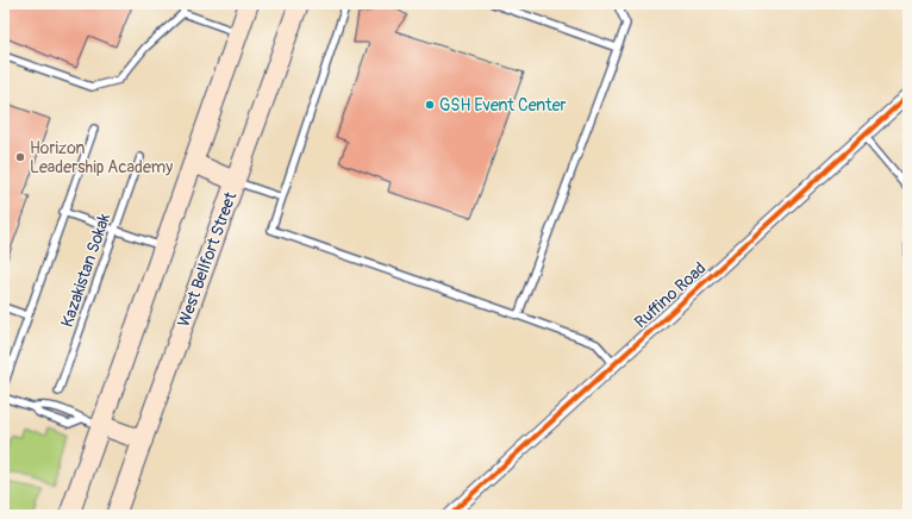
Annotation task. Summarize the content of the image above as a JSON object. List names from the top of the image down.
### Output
{
  "streets": {
    "main road": ["West Bellfort Street"],
    "street": ["Ruffino Road"],
    "lane": ["Kazakistan Sokak"]
  },
  "places": ["GSH Event Center", "Horizon Leadership Academy"]
}
